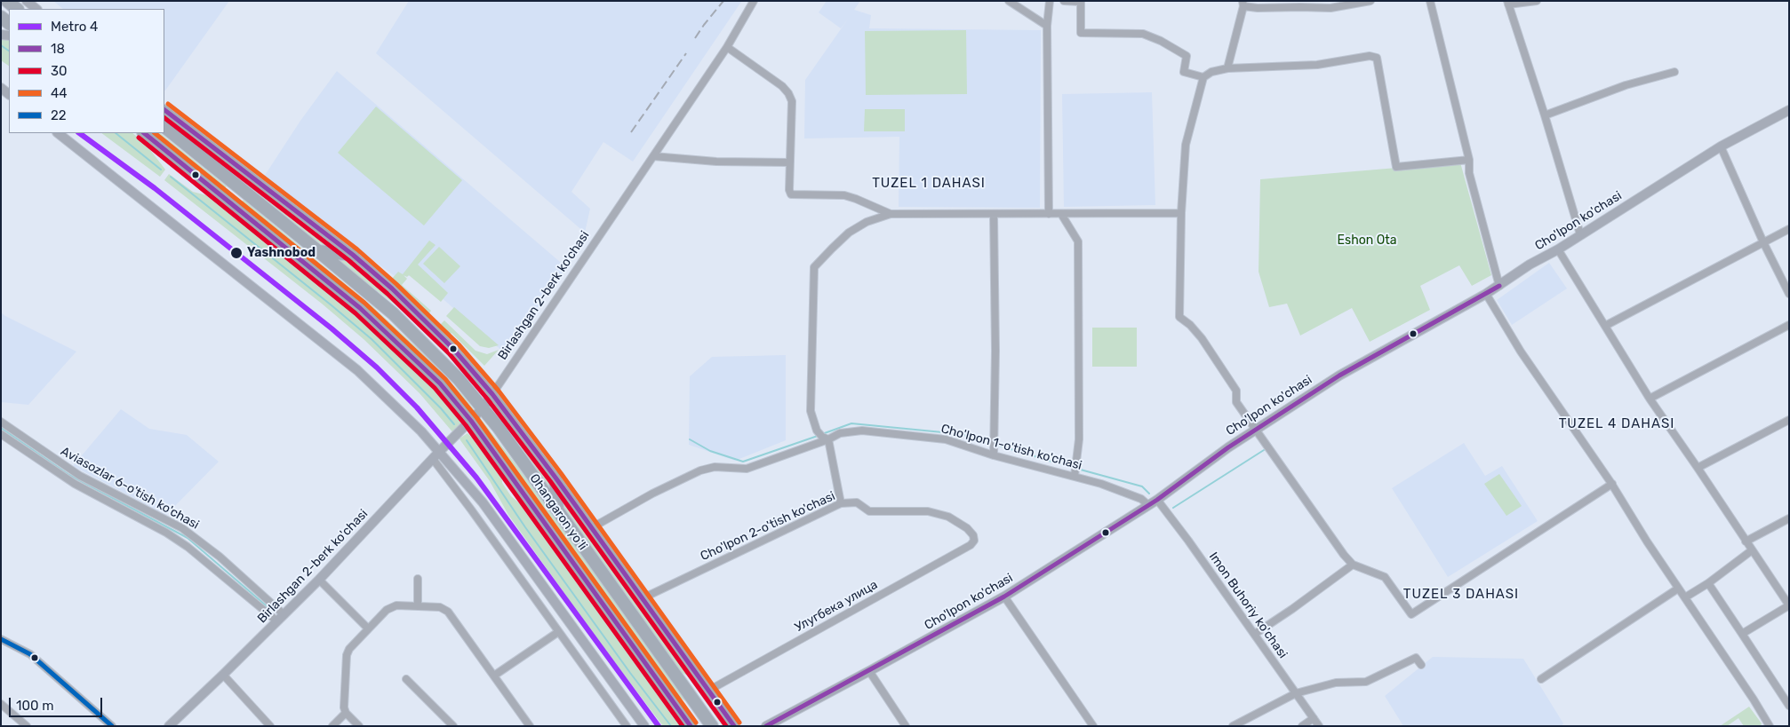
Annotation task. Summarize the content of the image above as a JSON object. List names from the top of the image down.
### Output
{
  "streets": {
    "highway": ["Ohangaron yoʻli"],
    "main road": ["Cho'lpon ko'chasi", "Birlashgan 2-berk ko'chasi"],
    "street": [
      "Cho'lpon 1-o'tish ko'chasi",
      "Aviasozlar 6-o'tish ko'chasi",
      "Cho'lpon 2-o'tish ko'chasi",
      "Imon Buhoriy ko'chasi",
      "Улугбека улица"
    ]
  },
  "crossings": [
    ["Cho'lpon ko'chasi", "Cho'lpon 1-o'tish ko'chasi"],
    ["Cho'lpon ko'chasi", "Imon Buhoriy ko'chasi"],
    ["Birlashgan 2-berk ko'chasi", "Aviasozlar 6-o'tish ko'chasi"],
    ["Birlashgan 2-berk ko'chasi", "Ohangaron yoʻli"],
    ["Cho'lpon 1-o'tish ko'chasi", "Ohangaron yoʻli"],
    ["Ohangaron yoʻli", "Cho'lpon 2-o'tish ko'chasi"],
    ["Ohangaron yoʻli", "Улугбека улица"],
    ["Cho'lpon 2-o'tish ko'chasi", "Улугбека улица"]
  ],
  "districts": ["TUZEL 1 DAHASI", "TUZEL 4 DAHASI", "TUZEL 3 DAHASI"],
  "parks": ["Eshon Ota"],
  "places": ["Yashnobod"],
  "lines": [
    "transit line 44",
    "transit line 18",
    "transit line 30",
    "metro line 4",
    "transit line 22"
  ],
  "legend": [
    "Metro 4",
    "18",
    "30",
    "44",
    "22"
  ],
  "scale_bar": "100 m"
}
